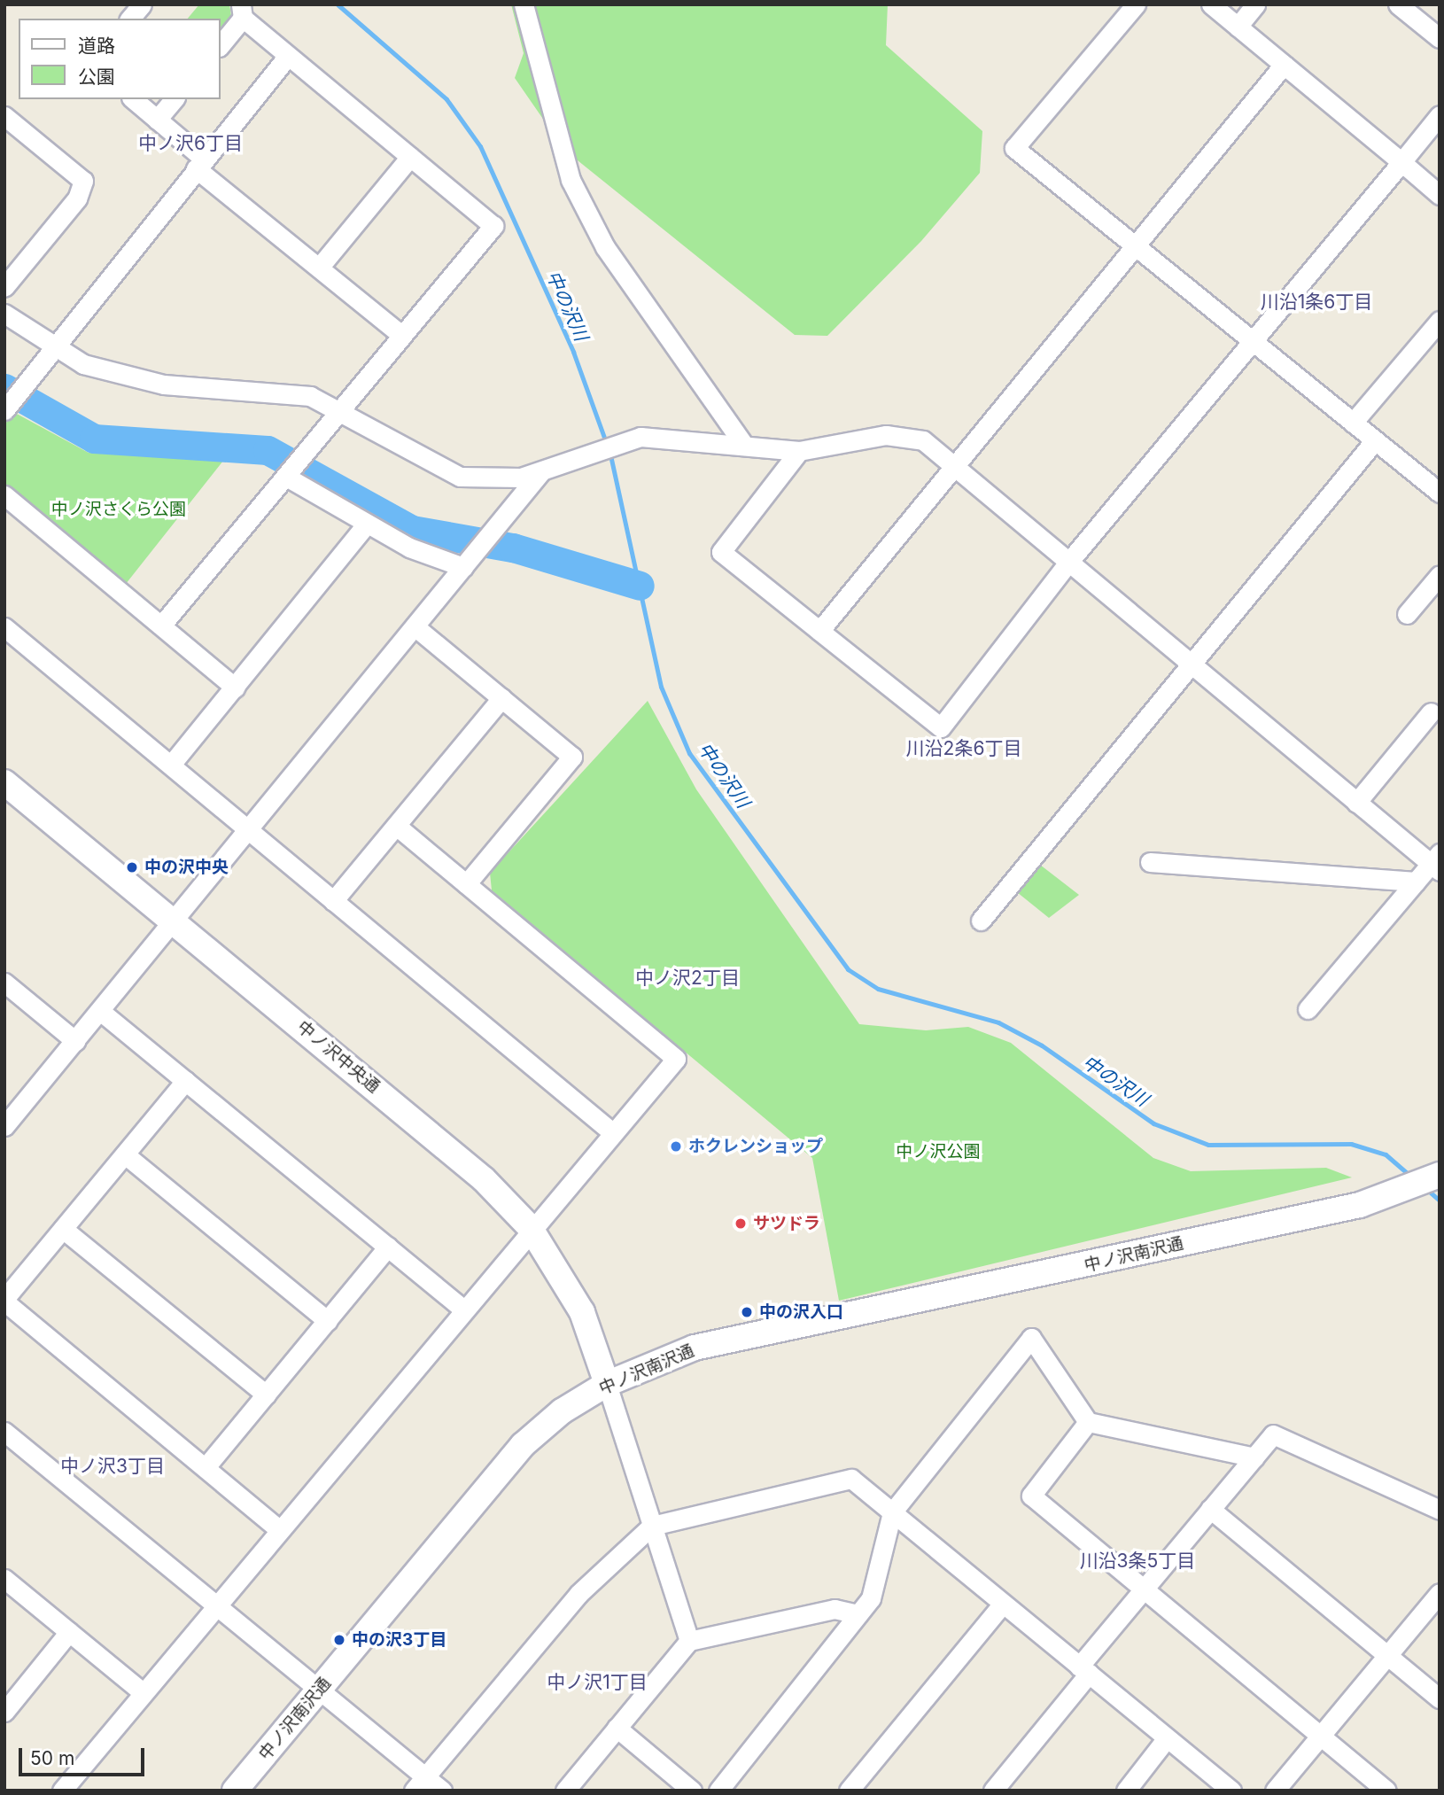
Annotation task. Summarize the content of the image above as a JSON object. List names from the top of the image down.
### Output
{
  "streets": {
    "street": ["中ノ沢中央通", "中ノ沢南沢通"]
  },
  "crossings": [
    ["中ノ沢中央通", "中ノ沢南沢通"]
  ],
  "districts": [
    "中ノ沢6丁目",
    "川沿1条6丁目",
    "川沿2条6丁目",
    "中ノ沢2丁目",
    "中ノ沢3丁目",
    "川沿3条5丁目",
    "中ノ沢1丁目"
  ],
  "water": ["中の沢川"],
  "parks": ["中ノ沢さくら公園", "中ノ沢公園"],
  "places": [
    "中の沢中央",
    "ホクレンショップ",
    "サツドラ",
    "中の沢入口",
    "中の沢3丁目"
  ],
  "legend": ["道路", "公園"],
  "scale_bar": "50 m"
}
